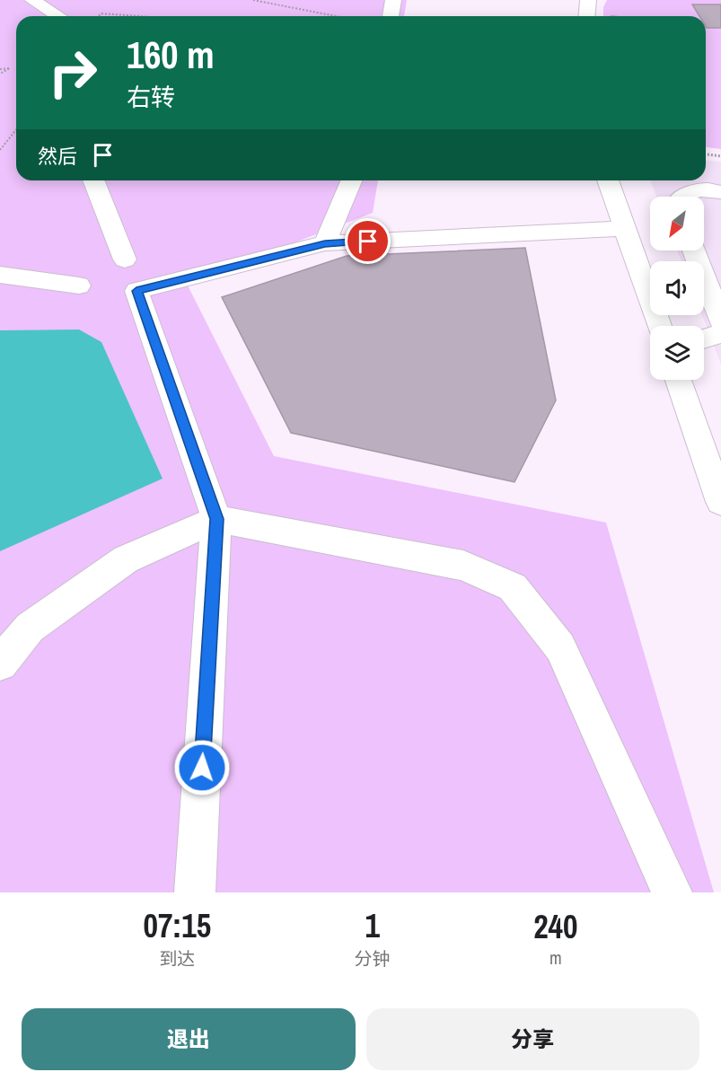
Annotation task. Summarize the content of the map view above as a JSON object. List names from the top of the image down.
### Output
{
  "north": "bottom left",
  "page": {
    "turn": ["160 m", "右转"],
    "then": "然后",
    "eta": [
      "07:15",
      "到达",
      "1",
      "分钟",
      "240",
      "m"
    ],
    "buttons": ["退出", "分享"]
  }
}
